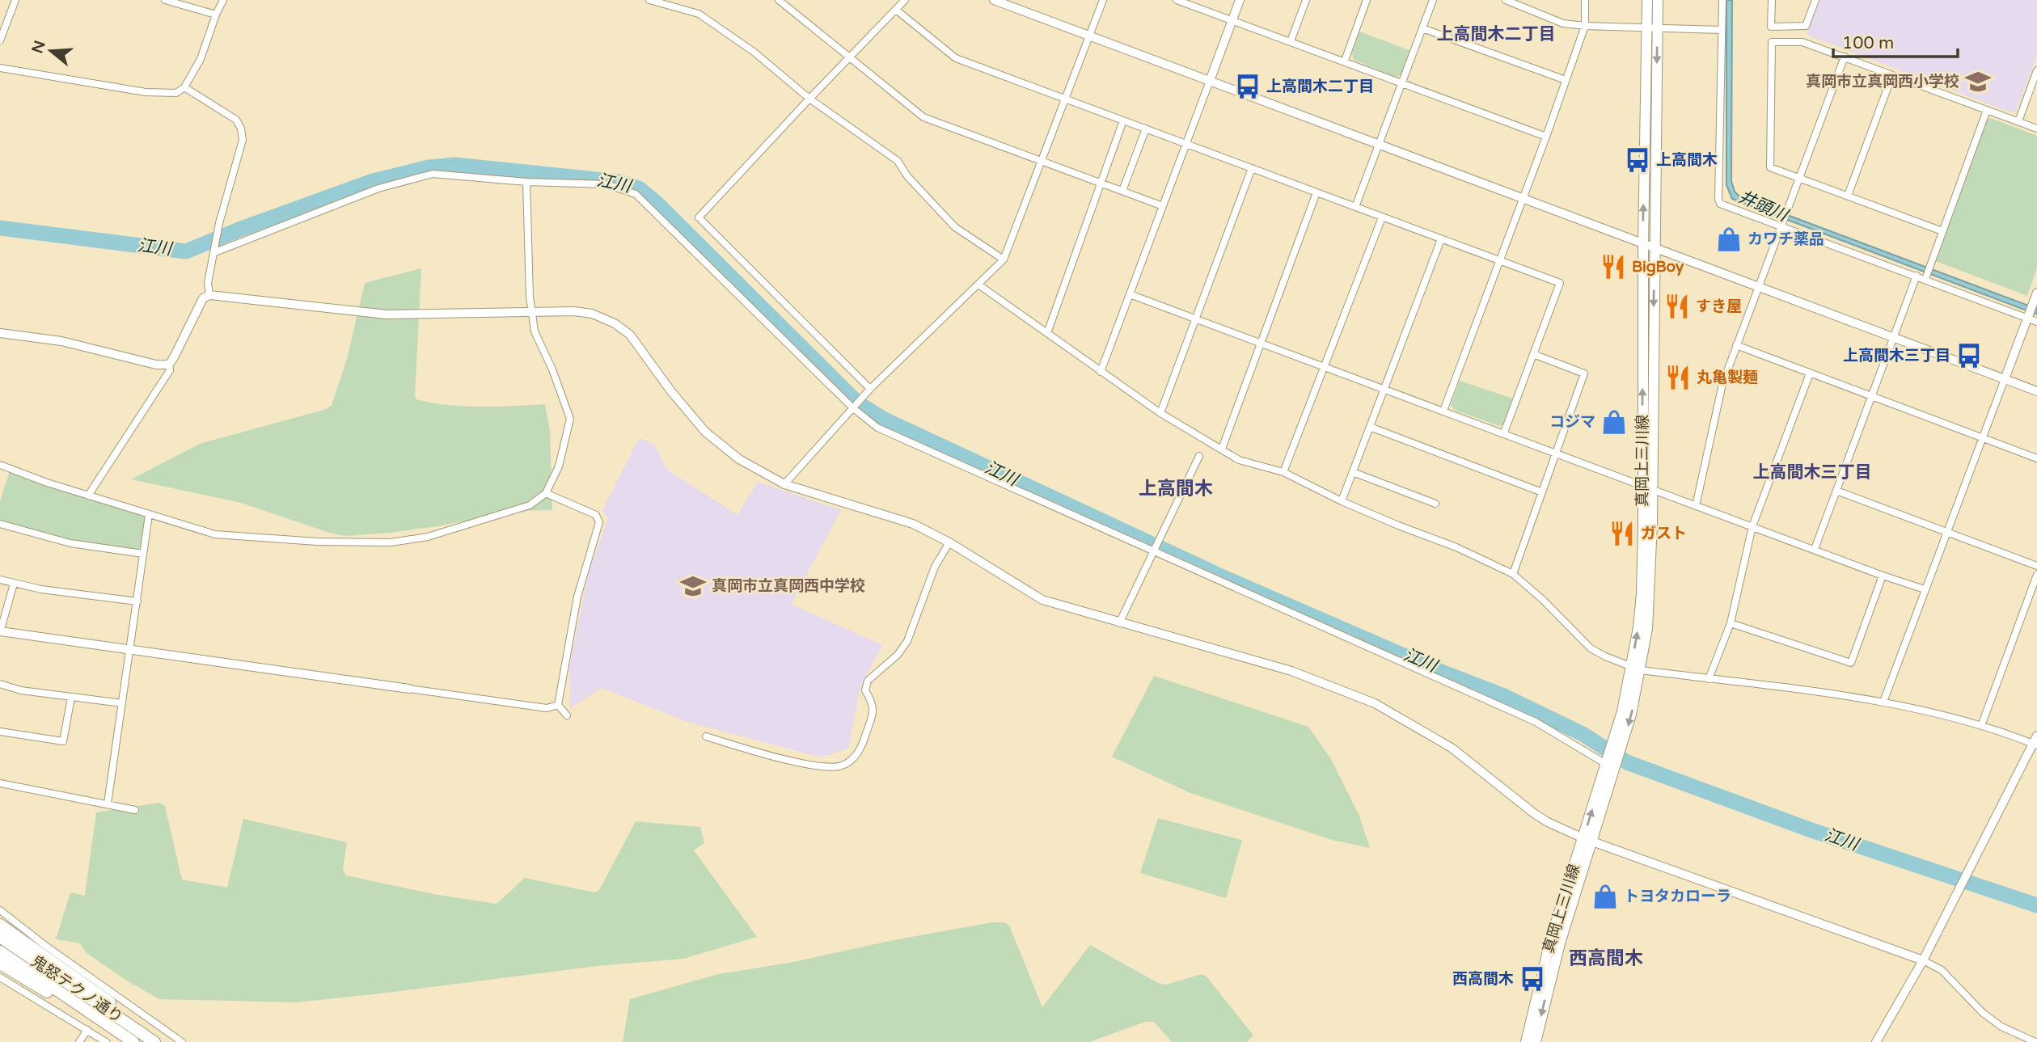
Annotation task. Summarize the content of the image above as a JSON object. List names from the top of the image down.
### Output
{
  "streets": {
    "highway": ["鬼怒テクノ通り"],
    "main road": ["真岡上三川線"]
  },
  "districts": [
    "上高間木二丁目",
    "上高間木三丁目",
    "上高間木",
    "西高間木"
  ],
  "water": ["江川", "井頭川"],
  "places": {
    "school or university": ["真岡市立真岡西小学校", "真岡市立真岡西中学校"],
    "bus stop": [
      "上高間木二丁目",
      "上高間木",
      "上高間木三丁目",
      "西高間木"
    ],
    "shop": ["カワチ薬品", "コジマ", "トヨタカローラ"],
    "restaurant": [
      "BigBoy",
      "すき屋",
      "丸亀製麺",
      "ガスト"
    ]
  },
  "scale_bar": "100 m",
  "north": "left"
}
